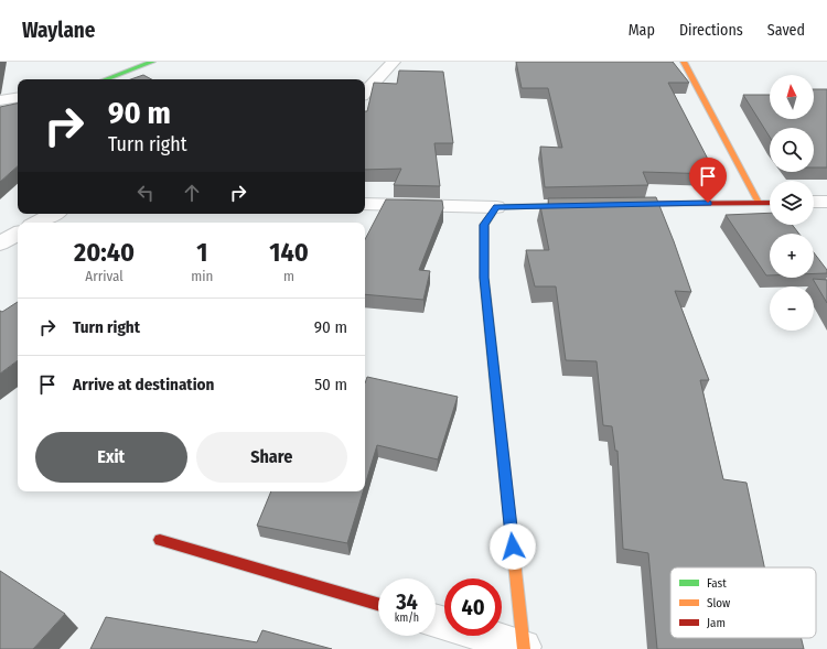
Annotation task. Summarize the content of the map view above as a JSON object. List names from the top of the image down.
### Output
{
  "legend": ["Fast", "Slow", "Jam"],
  "north": "top",
  "page": {
    "header": "Waylane",
    "nav": ["Map", "Directions", "Saved"],
    "map_buttons": ["+", "−"],
    "turn": ["90 m", "Turn right"],
    "eta": [
      "20:40",
      "Arrival",
      "1",
      "min",
      "140",
      "m"
    ],
    "list": [
      {
        "name": "Turn right",
        "value": "90 m"
      },
      {
        "name": "Arrive at destination",
        "value": "50 m"
      }
    ],
    "buttons": ["Exit", "Share"],
    "speed": "34 km/h",
    "limit": "40"
  }
}
